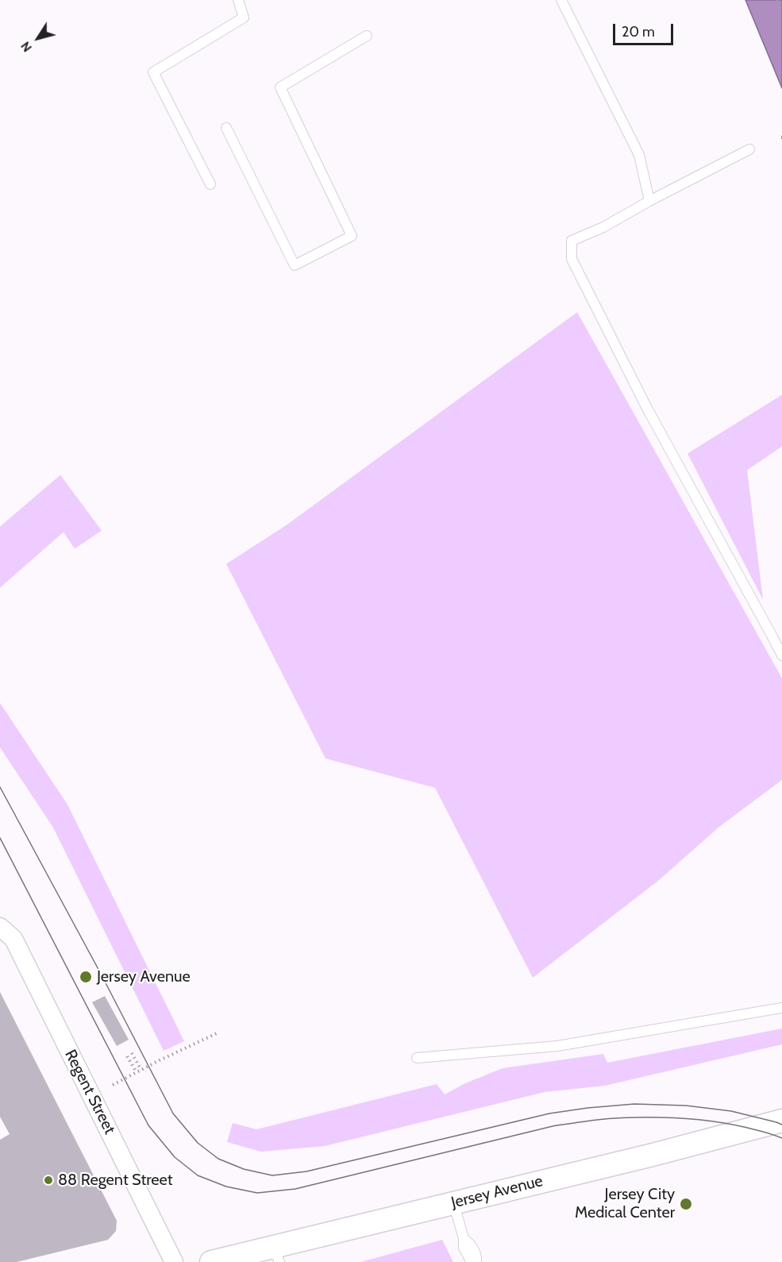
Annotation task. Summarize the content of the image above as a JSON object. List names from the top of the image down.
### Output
{
  "streets": {
    "street": ["Regent Street", "Jersey Avenue"]
  },
  "places": ["Jersey Avenue", "88 Regent Street", "Jersey City Medical Center"],
  "scale_bar": "20 m",
  "north": "bottom left"
}
